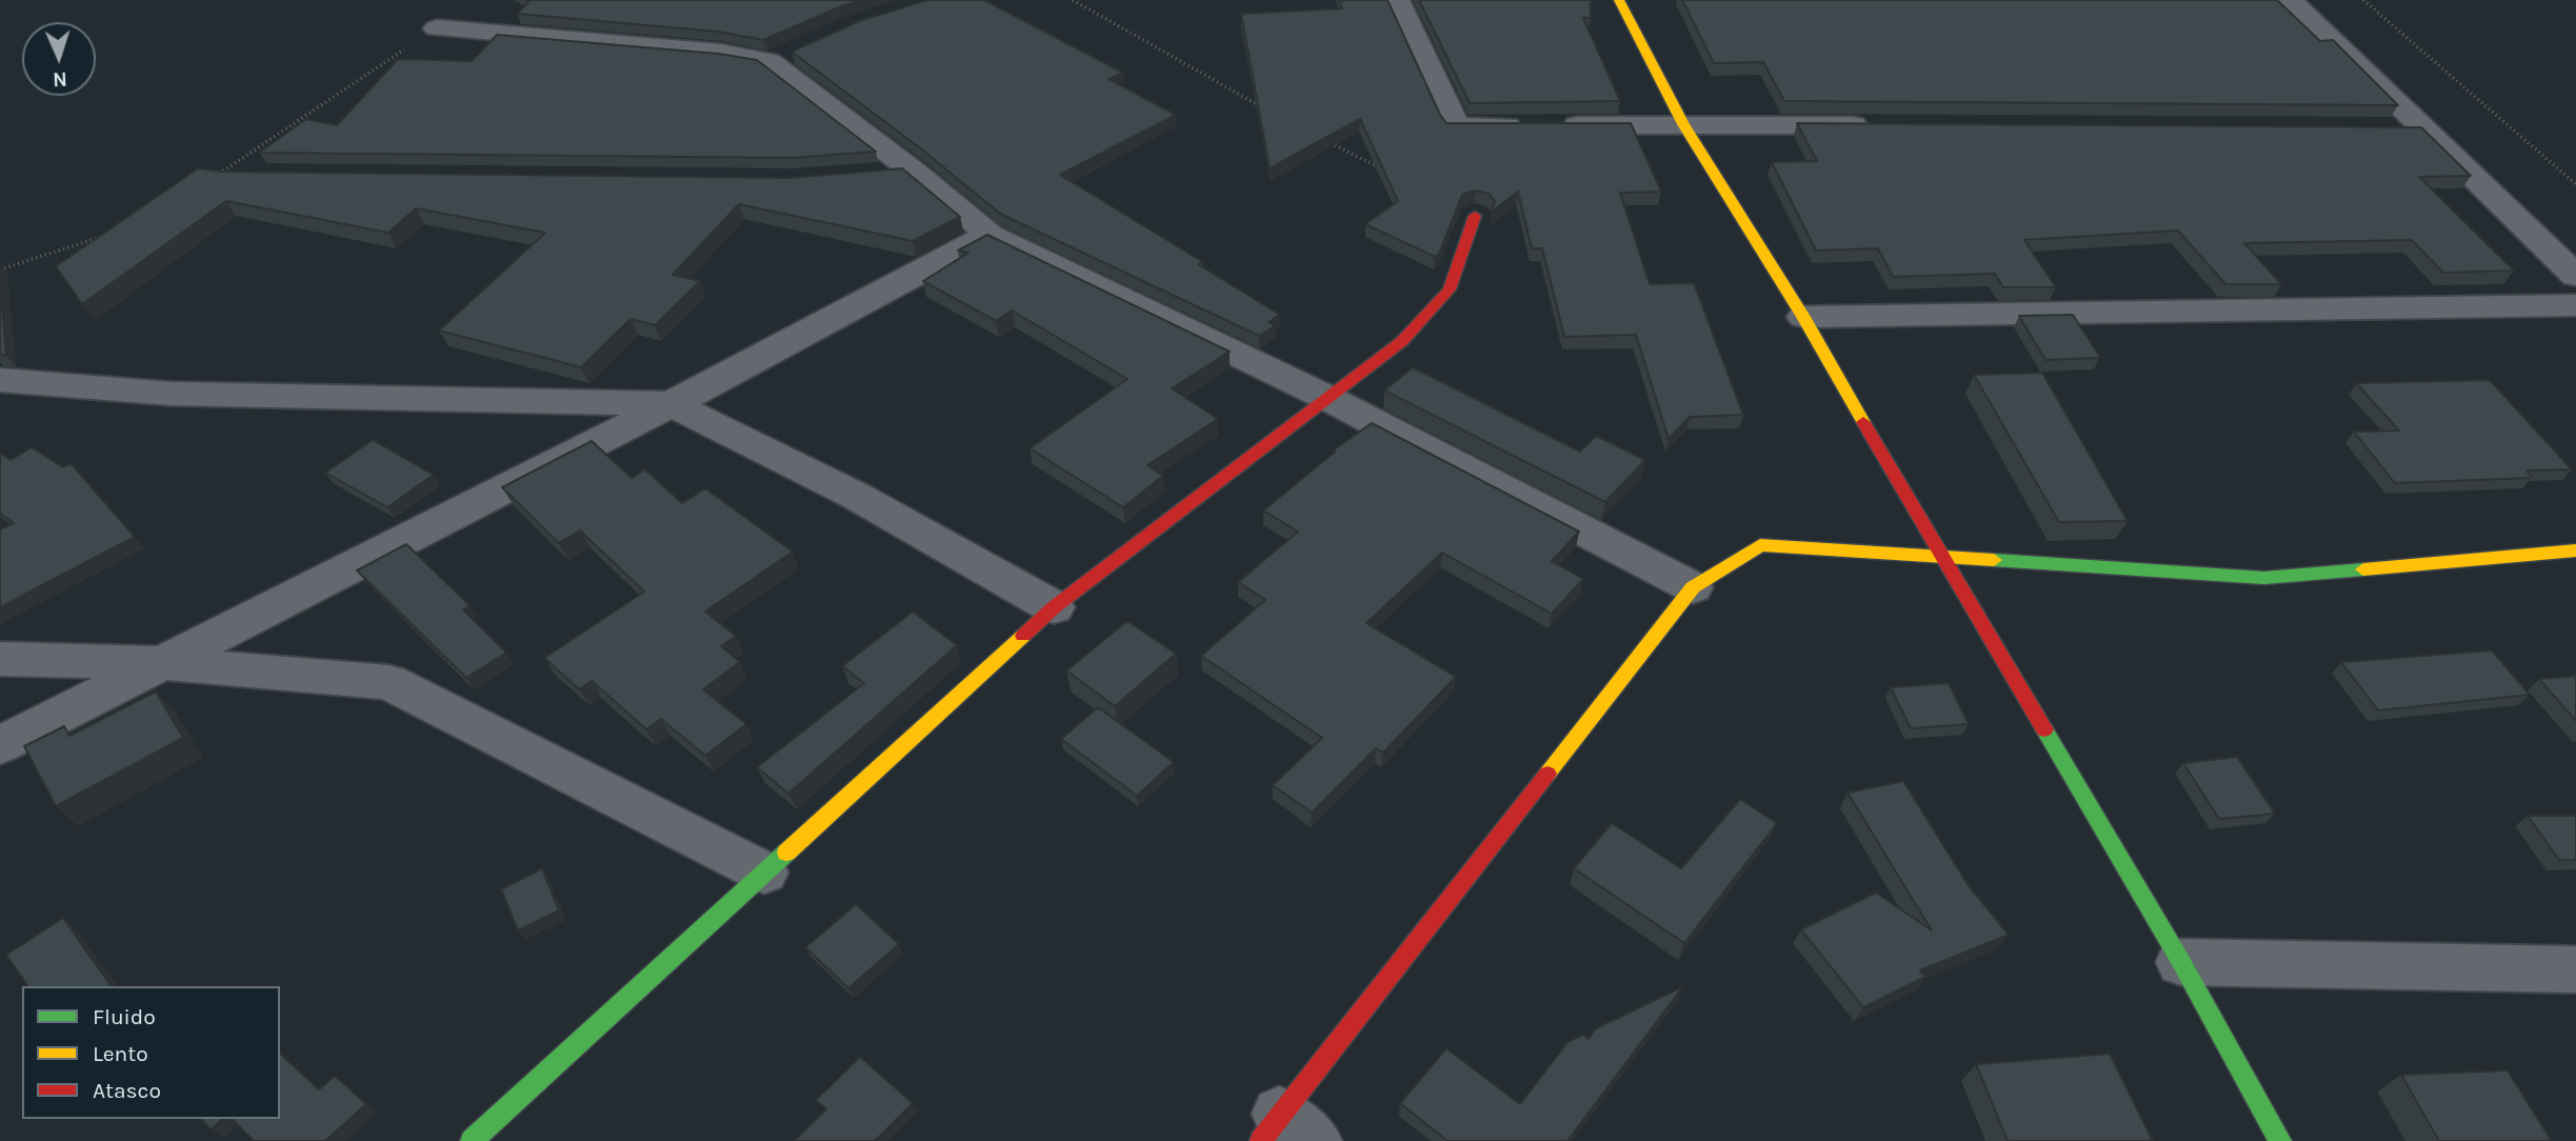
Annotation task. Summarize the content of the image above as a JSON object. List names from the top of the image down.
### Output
{
  "legend": ["Fluido", "Lento", "Atasco"],
  "north": "bottom"
}
